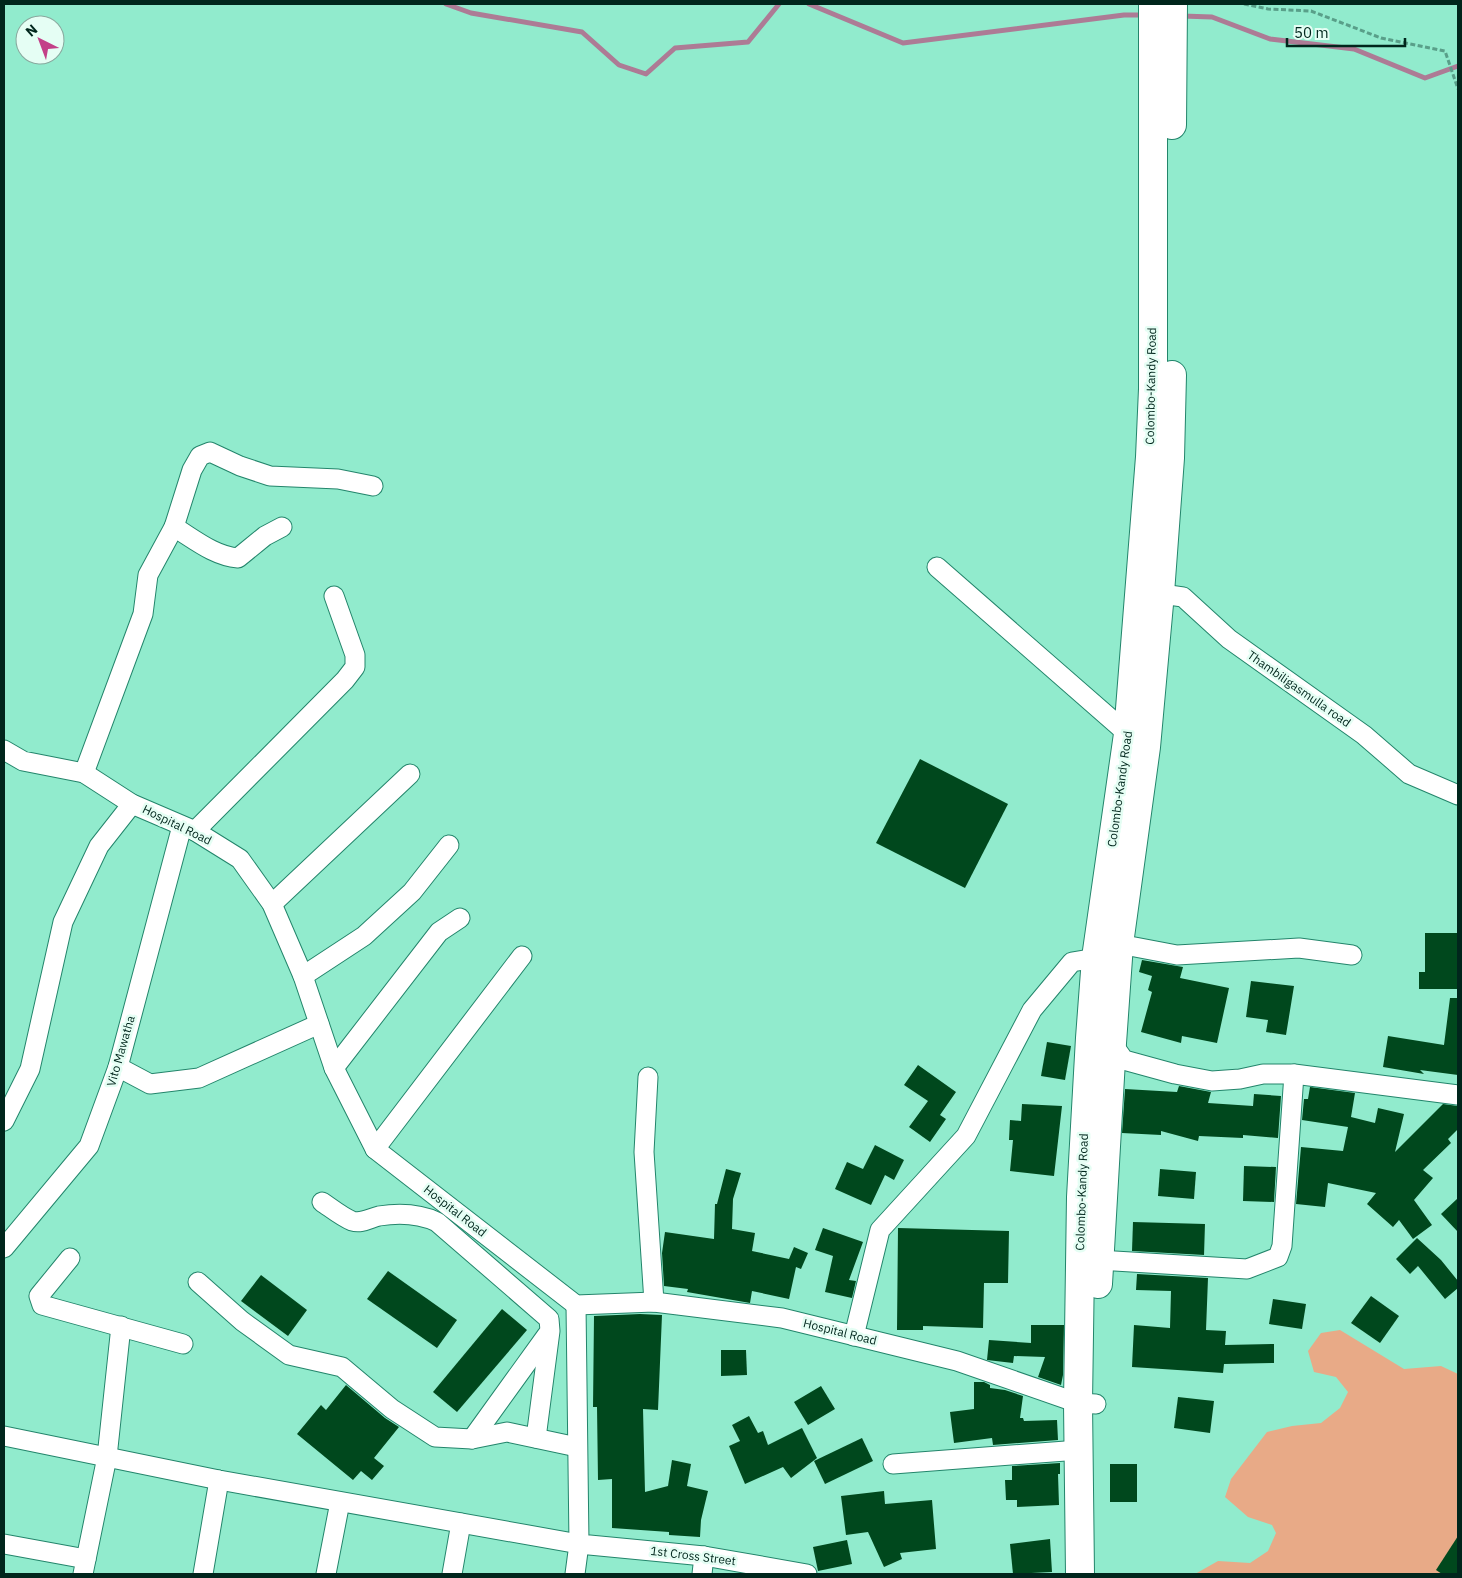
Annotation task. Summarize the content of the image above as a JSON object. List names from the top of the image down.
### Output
{
  "streets": {
    "highway": ["Colombo-Kandy Road"],
    "street": [
      "Thambiligasmulla road",
      "Hospital Road",
      "Vito Mawatha",
      "1st Cross Street"
    ]
  },
  "crossings": [
    ["Colombo-Kandy Road", "Thambiligasmulla road"],
    ["Colombo-Kandy Road", "Hospital Road"],
    ["Hospital Road", "Vito Mawatha"]
  ],
  "scale_bar": "50 m",
  "north": "top left"
}
